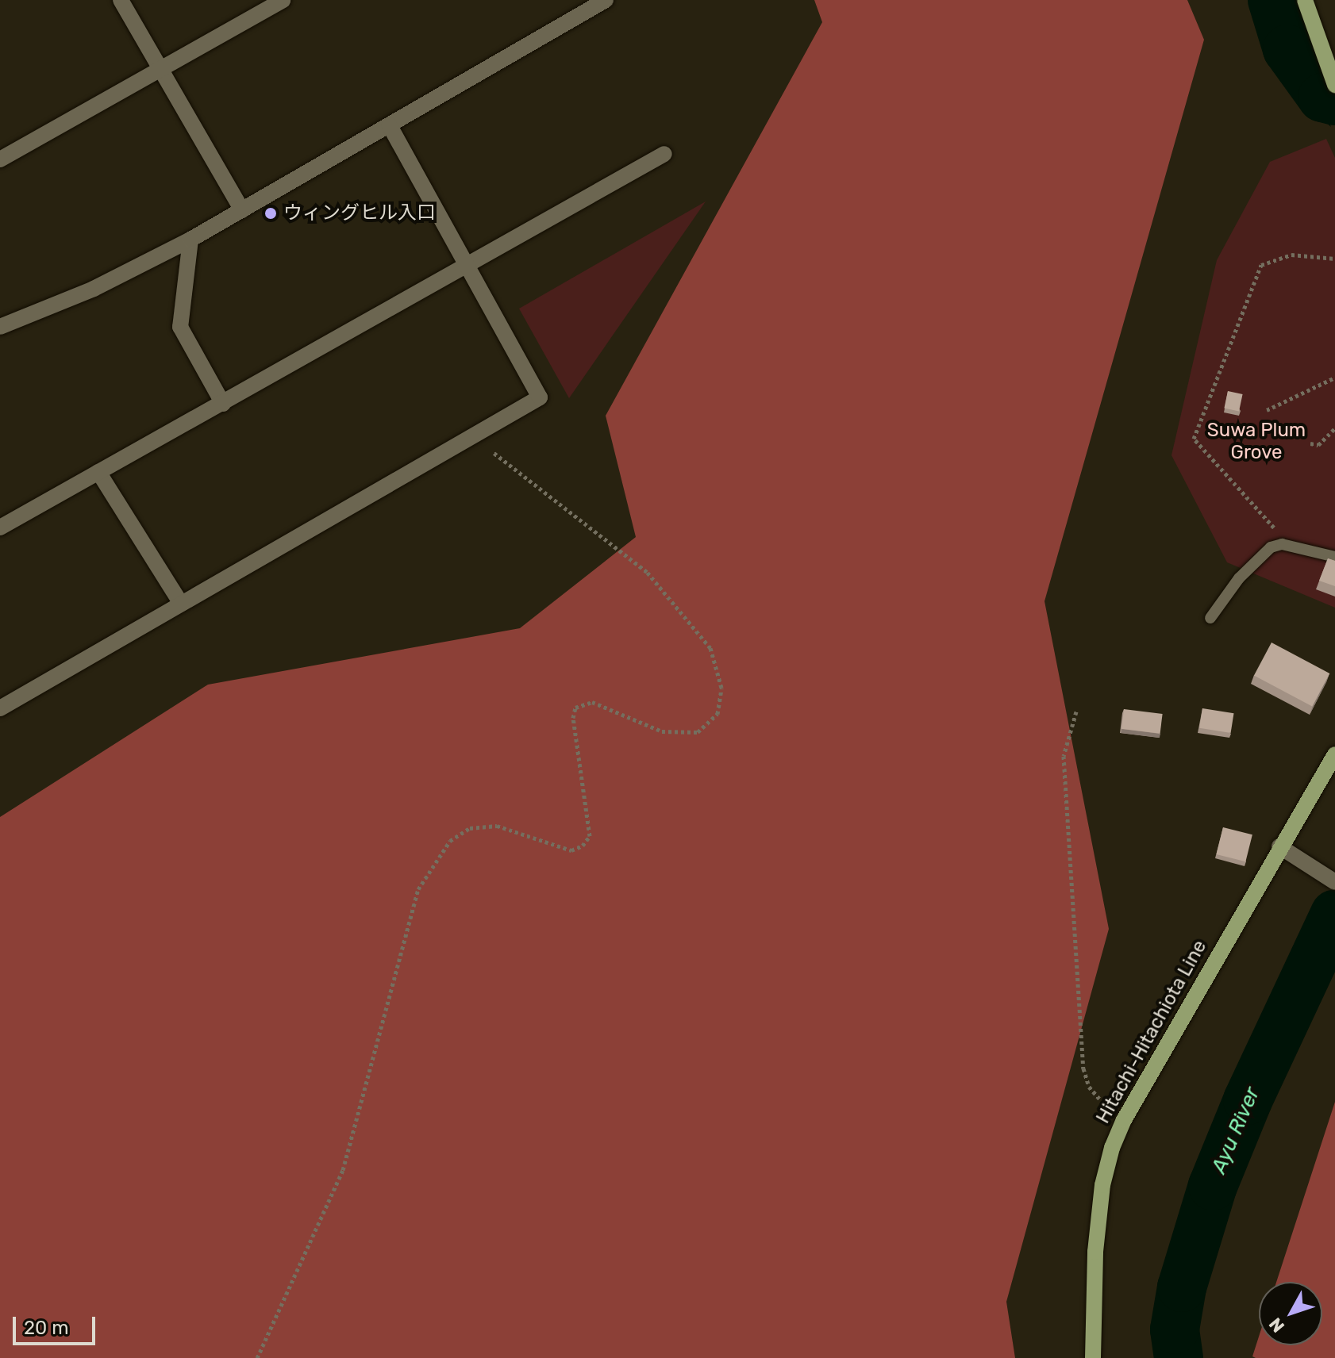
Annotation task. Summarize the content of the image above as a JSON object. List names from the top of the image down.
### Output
{
  "streets": {
    "main road": ["Hitachi-Hitachiota Line"]
  },
  "water": ["Ayu River"],
  "parks": ["Suwa Plum Grove"],
  "places": ["ウィングヒル入口"],
  "scale_bar": "20 m",
  "north": "bottom left"
}
